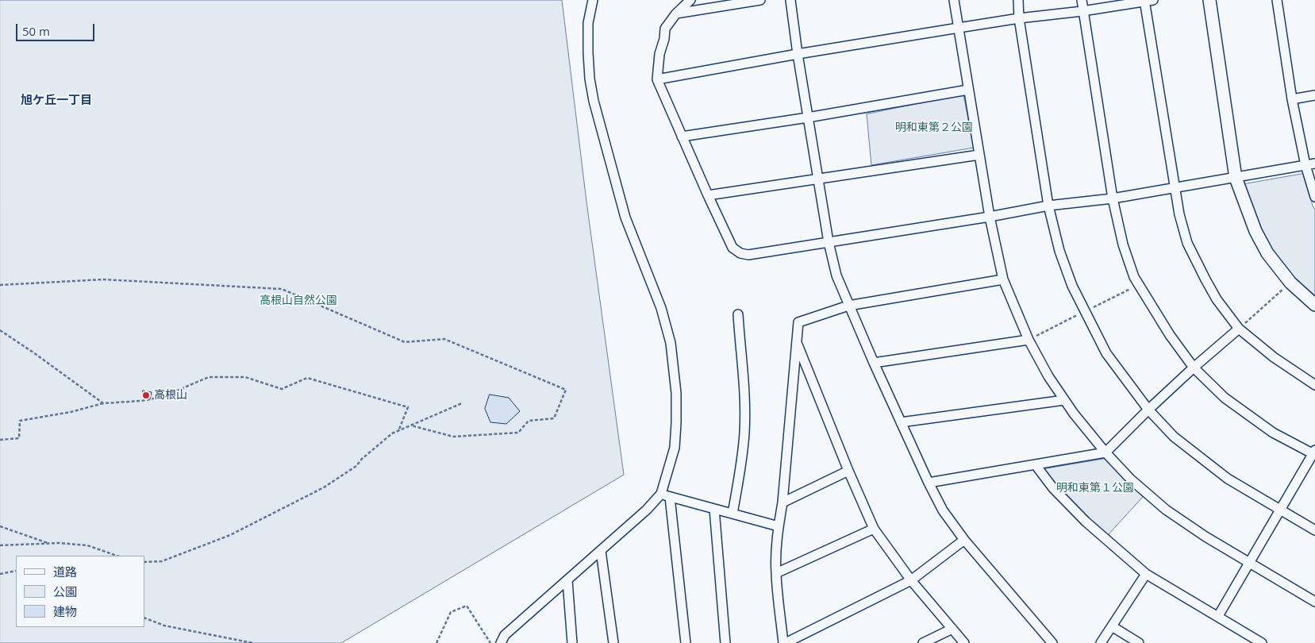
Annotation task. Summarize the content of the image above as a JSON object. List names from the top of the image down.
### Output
{
  "districts": ["旭ケ丘一丁目"],
  "parks": ["明和東第２公園", "高根山自然公園", "明和東第１公園"],
  "places": ["高根山"],
  "legend": ["道路", "公園", "建物"],
  "scale_bar": "50 m"
}
